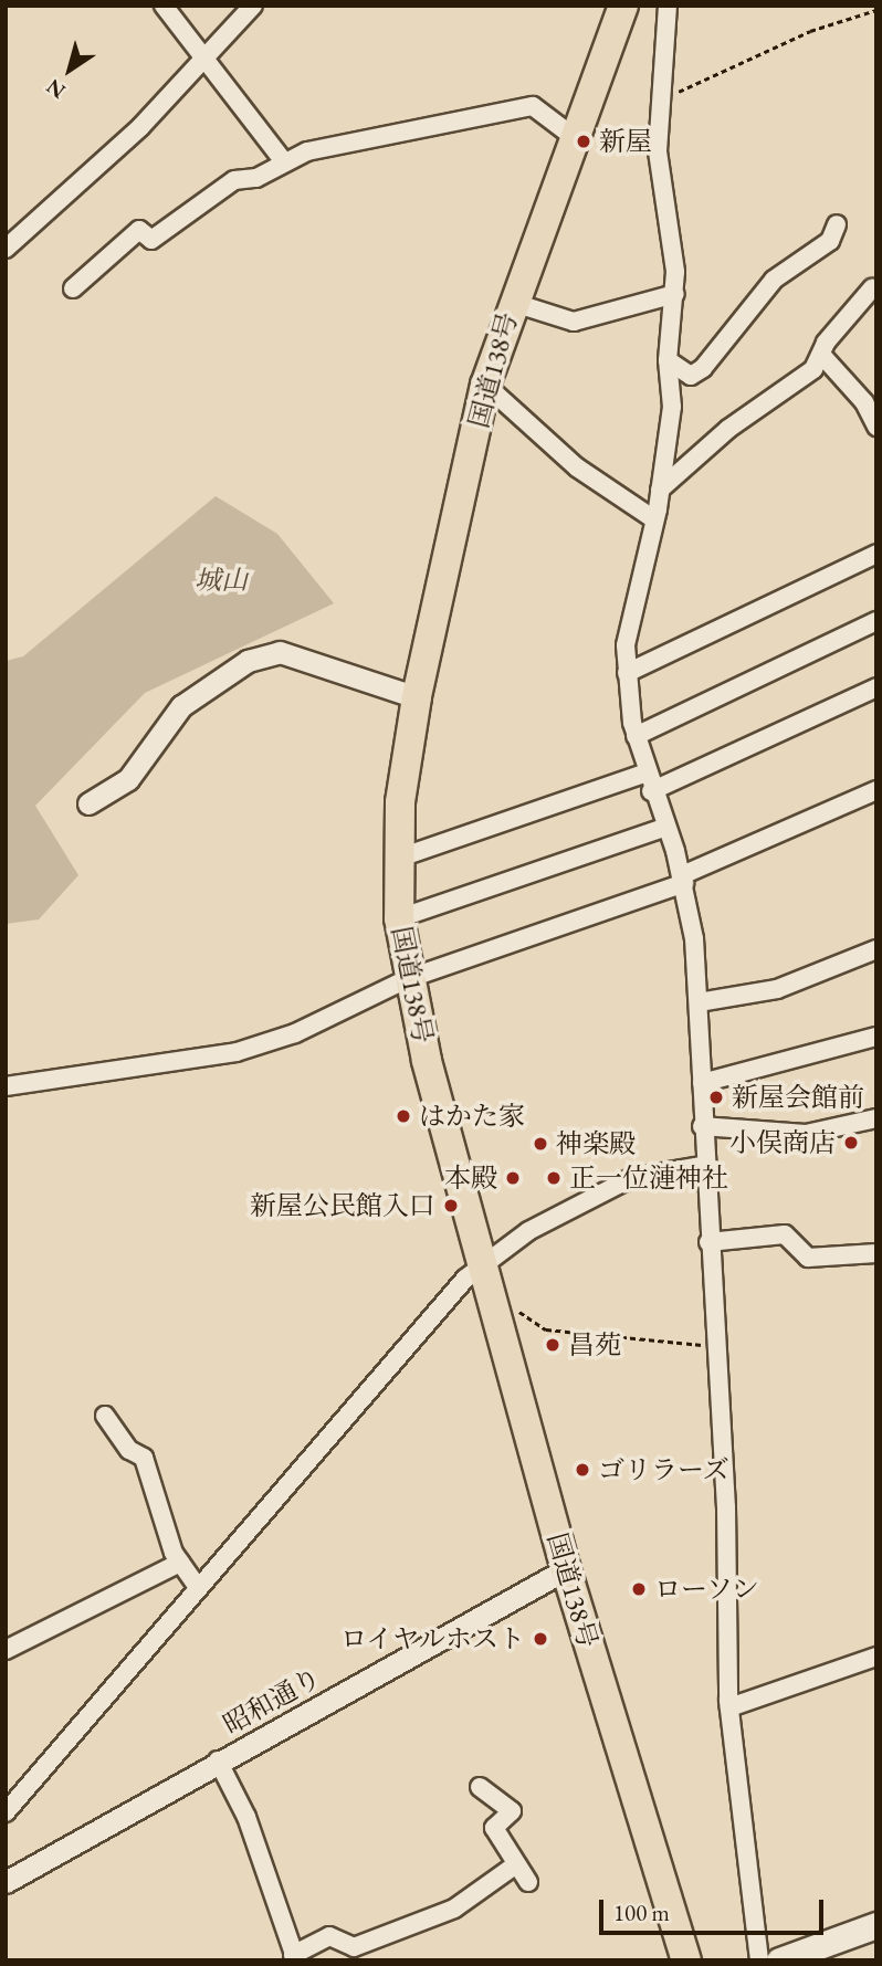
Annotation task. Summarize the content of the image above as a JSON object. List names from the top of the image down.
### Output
{
  "streets": {
    "highway": ["国道138号"],
    "street": ["昭和通り"]
  },
  "crossings": [
    ["国道138号", "昭和通り"]
  ],
  "parks": ["城山"],
  "places": [
    "新屋",
    "新屋会館前",
    "はかた家",
    "小俣商店",
    "神楽殿",
    "本殿",
    "正一位漣神社",
    "新屋公民館入口",
    "昌苑",
    "ゴリラーズ",
    "ローソン",
    "ロイヤルホスト"
  ],
  "scale_bar": "100 m",
  "north": "bottom left"
}
